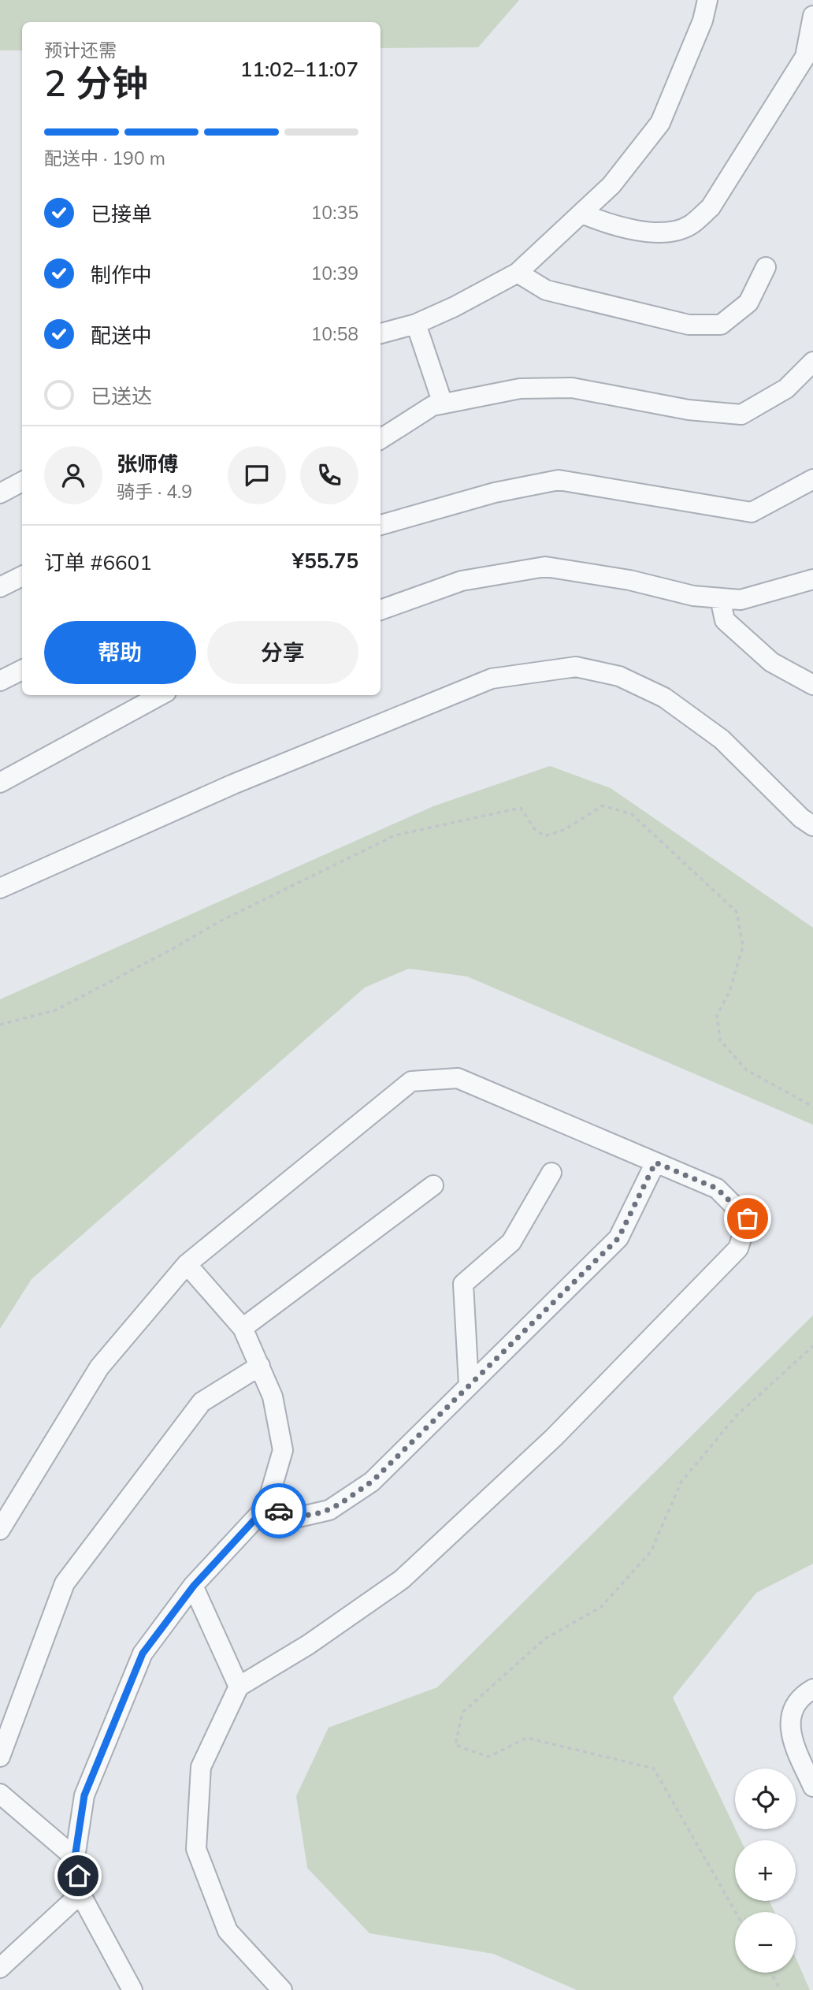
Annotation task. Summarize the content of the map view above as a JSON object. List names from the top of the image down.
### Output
{
  "page": {
    "heading": ["2 分钟", "预计还需", "11:02–11:07"],
    "panel": [
      "张师傅",
      "骑手 · 4.9",
      "订单 #6601",
      "¥55.75"
    ],
    "bar": "配送中 · 190 m",
    "list": [
      ["已接单", "10:35"],
      ["制作中", "10:39"],
      ["配送中", "10:58"],
      "已送达"
    ],
    "buttons": ["帮助", "分享"],
    "map_buttons": ["+", "−"]
  }
}
